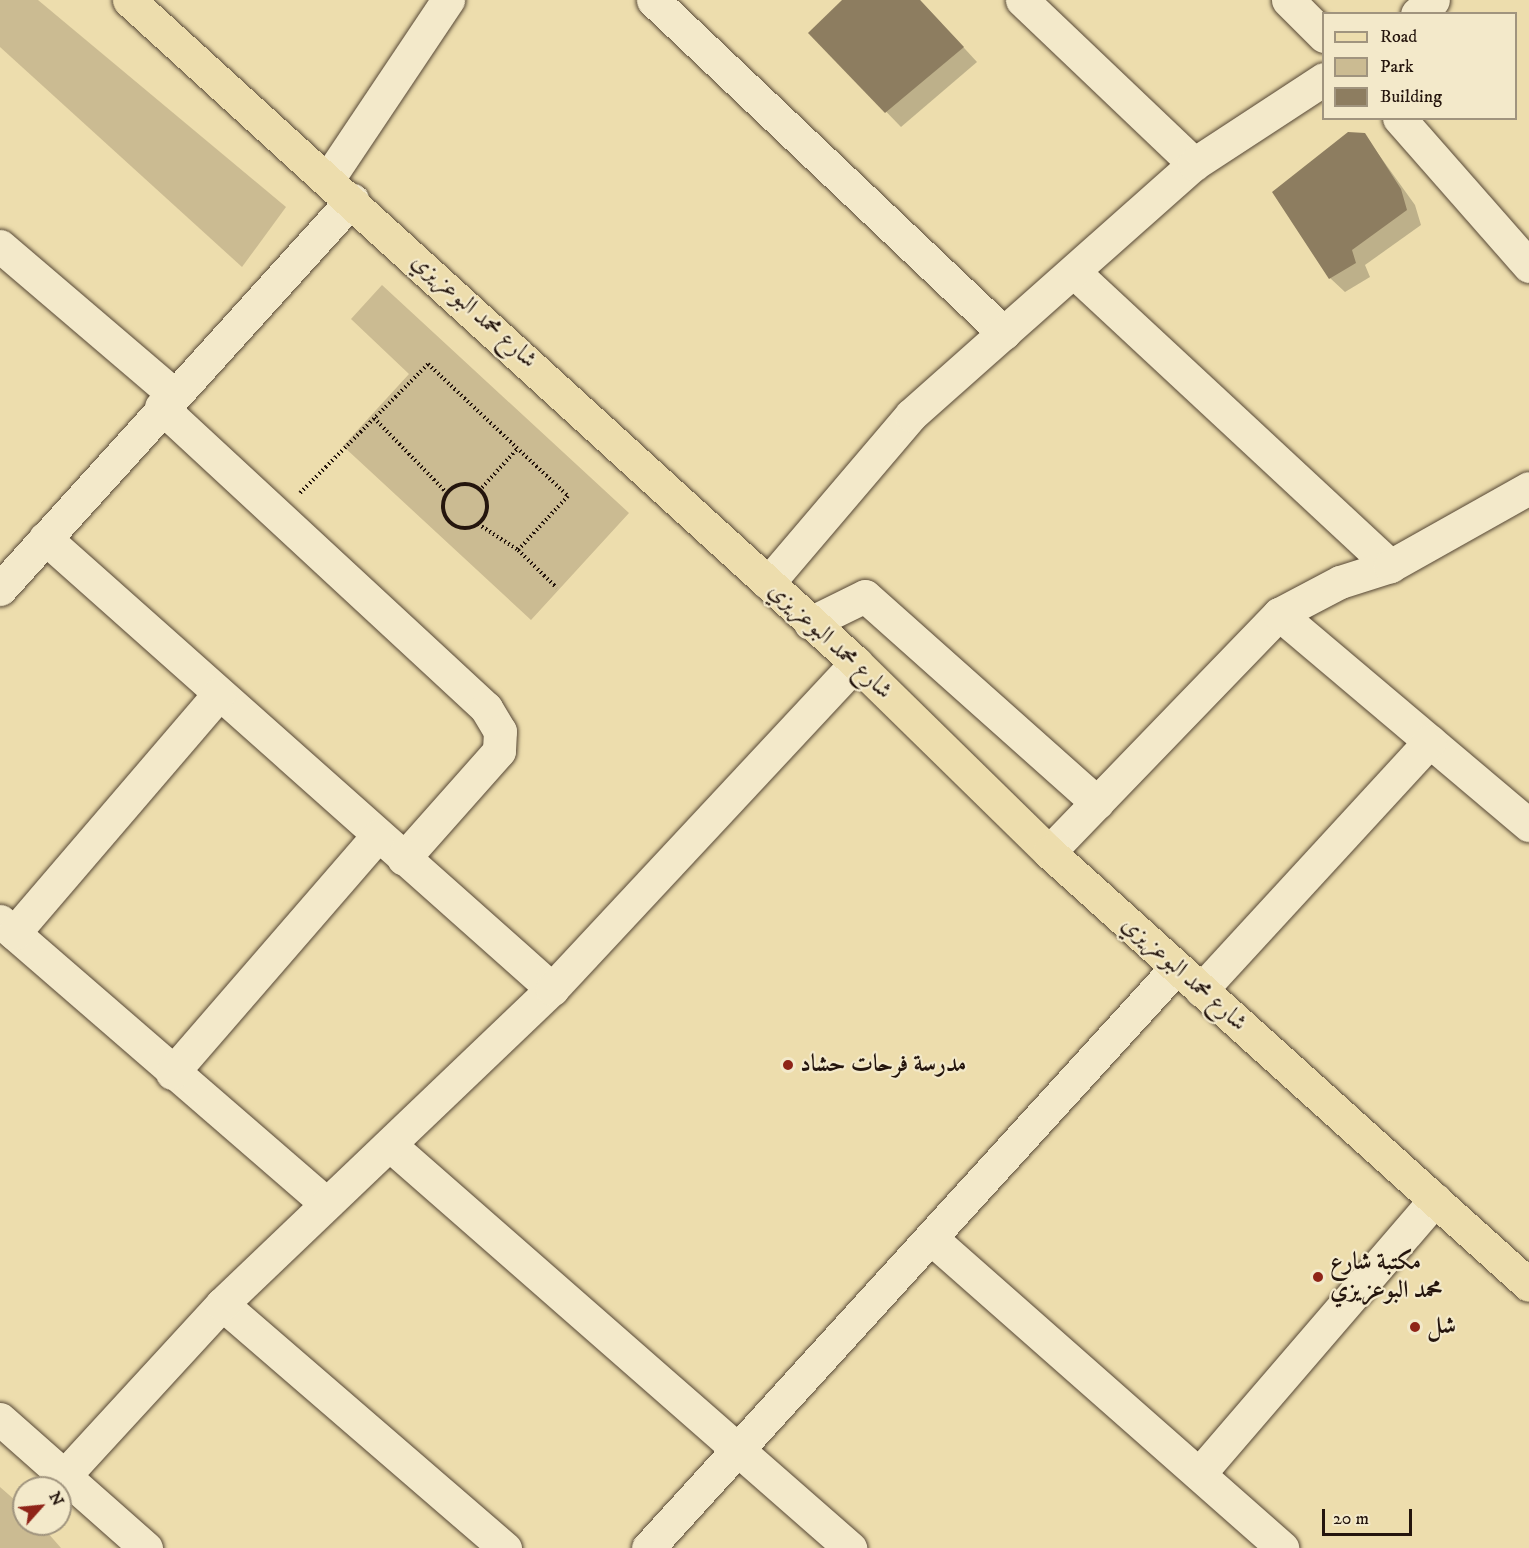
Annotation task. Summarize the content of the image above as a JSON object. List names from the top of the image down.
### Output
{
  "streets": {
    "main road": ["شارع محمد البوعزيزي"]
  },
  "places": ["مدرسة فرحات حشاد", "مكتبة شارع محمد البوعزيزي", "شل"],
  "legend": ["Road", "Park", "Building"],
  "scale_bar": "20 m",
  "north": "top right"
}
